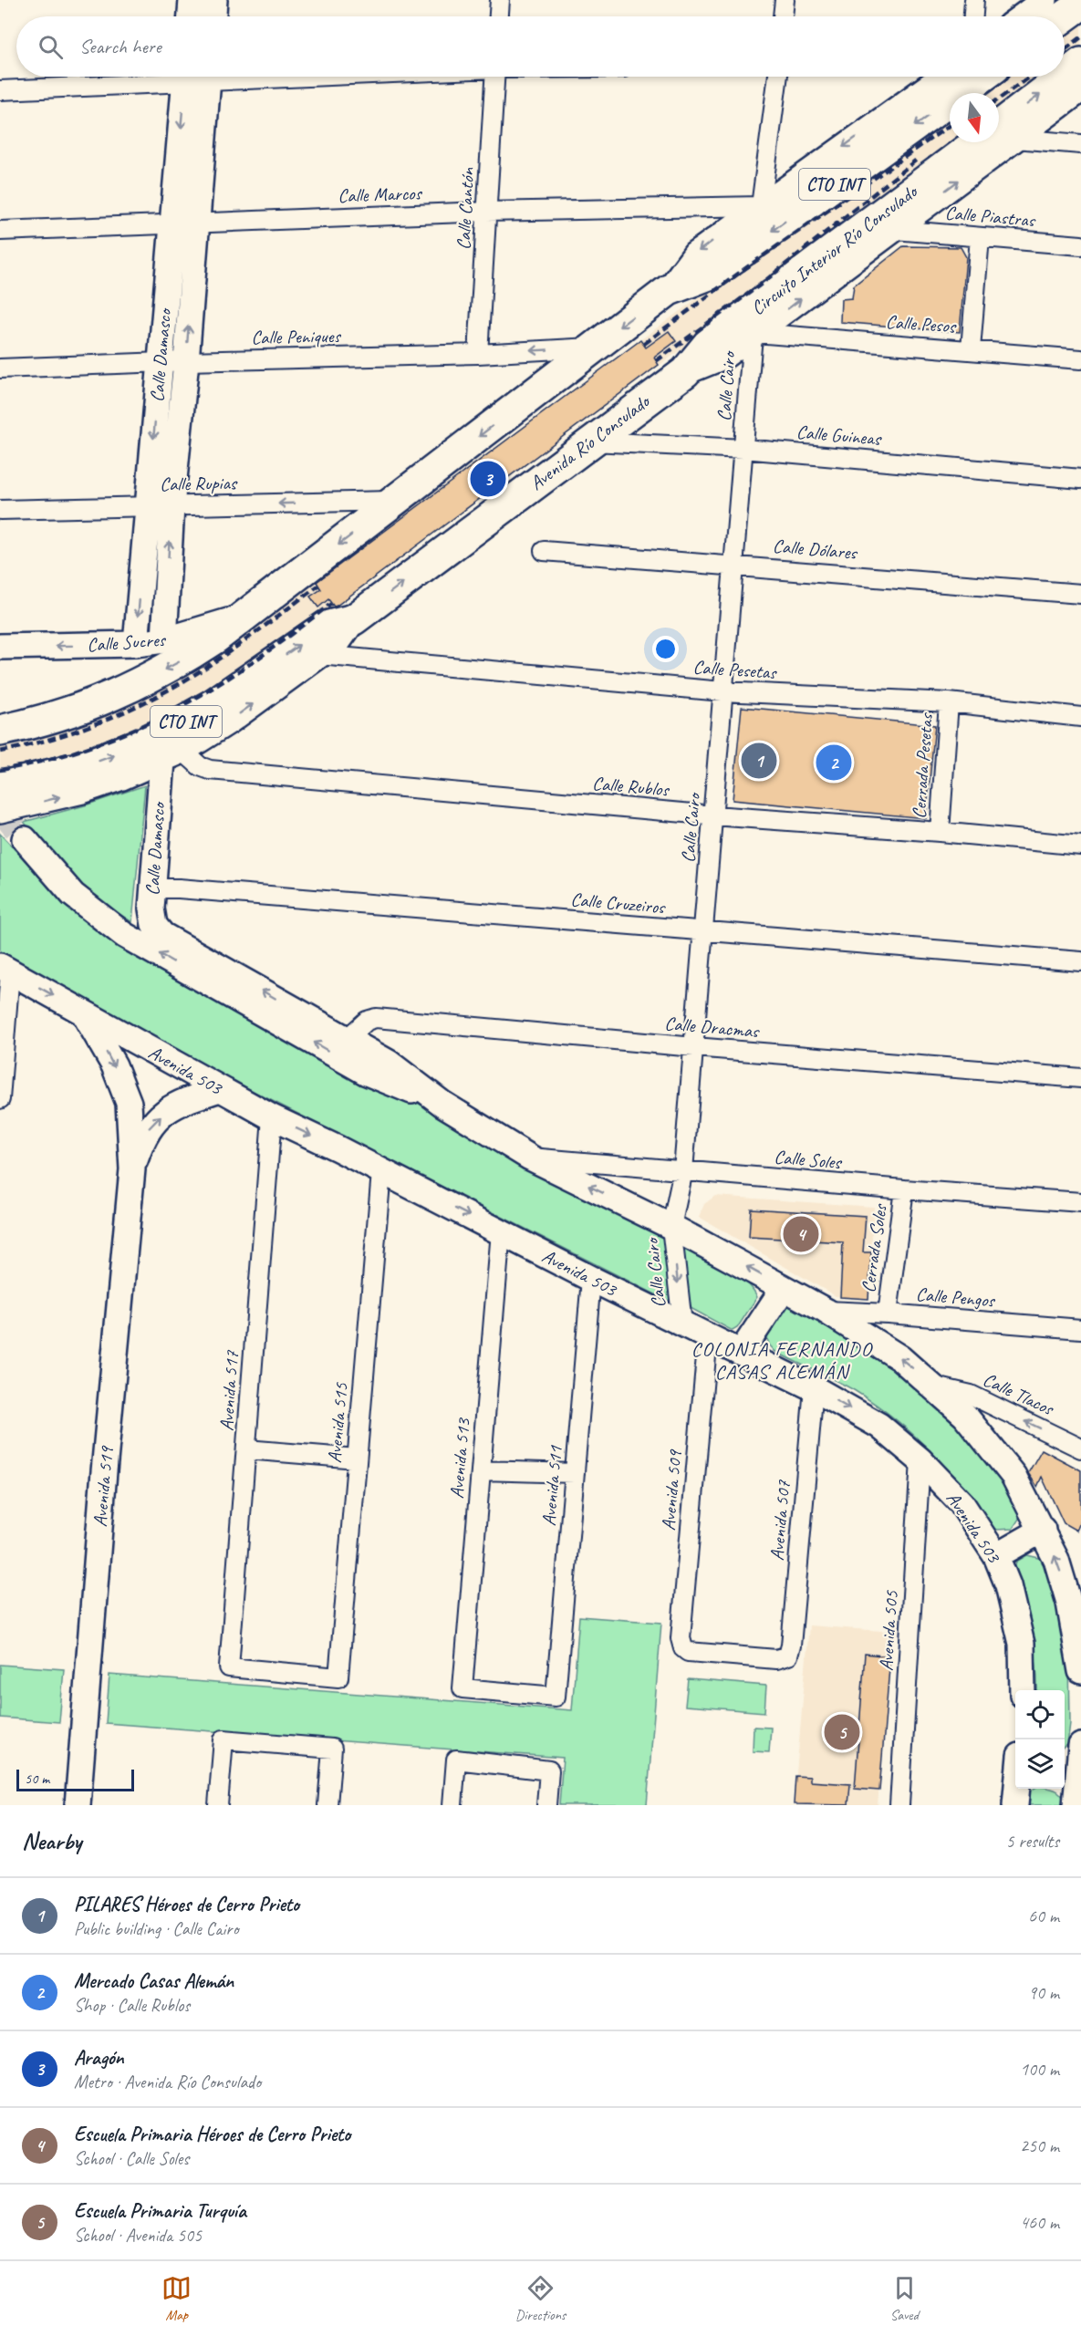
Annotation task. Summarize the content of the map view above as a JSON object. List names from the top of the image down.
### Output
{
  "streets": {
    "highway": ["CTO INT", "Circuito Interior Río Consulado", "Avenida Río Consulado"],
    "street": [
      "Calle Marcos",
      "Calle Cantón",
      "Calle Piastras",
      "Calle Pesos",
      "Calle Peniques",
      "Calle Damasco",
      "Calle Cairo",
      "Calle Guineas",
      "Calle Rupias",
      "Calle Dólares",
      "Calle Sucres",
      "Calle Pesetas",
      "Cerrada Pesetas",
      "Calle Rublos",
      "Calle Cruzeiros",
      "Calle Dracmas",
      "Avenida 503",
      "Calle Soles",
      "Cerrada Soles",
      "Calle Pengos",
      "Avenida 517",
      "Calle Tlacos",
      "Avenida 515",
      "Avenida 513",
      "Avenida 511",
      "Avenida 519",
      "Avenida 509",
      "Avenida 507",
      "Avenida 505"
    ]
  },
  "crossings": [
    ["CTO INT", "Calle Marcos"],
    ["CTO INT", "Calle Peniques"],
    ["CTO INT", "Avenida Río Consulado"],
    ["CTO INT", "Calle Rupias"],
    ["CTO INT", "Calle Sucres"],
    ["Calle Marcos", "Calle Cantón"],
    ["Calle Marcos", "Calle Damasco"],
    ["Calle Cantón", "Calle Peniques"],
    ["Calle Piastras", "Avenida Río Consulado"],
    ["Circuito Interior Río Consulado", "Avenida Río Consulado"],
    ["Calle Pesos", "Calle Cairo"],
    ["Calle Pesos", "Avenida Río Consulado"],
    ["Calle Peniques", "Calle Damasco"],
    ["Calle Damasco", "Avenida Río Consulado"],
    ["Calle Damasco", "Calle Rupias"],
    ["Calle Damasco", "Calle Sucres"],
    ["Calle Damasco", "Calle Rublos"],
    ["Calle Damasco", "Calle Cruzeiros"],
    ["Calle Damasco", "Calle Dracmas"],
    ["Calle Cairo", "Calle Guineas"],
    ["Calle Cairo", "Avenida Río Consulado"],
    ["Calle Cairo", "Calle Dólares"],
    ["Calle Cairo", "Calle Pesetas"],
    ["Calle Cairo", "Calle Rublos"],
    ["Calle Cairo", "Calle Cruzeiros"],
    ["Calle Cairo", "Calle Dracmas"],
    ["Calle Cairo", "Avenida 503"],
    ["Calle Cairo", "Calle Soles"],
    ["Calle Guineas", "Avenida Río Consulado"],
    ["Avenida Río Consulado", "Calle Pesetas"],
    ["Avenida Río Consulado", "Calle Rublos"],
    ["Calle Pesetas", "Cerrada Pesetas"],
    ["Cerrada Pesetas", "Calle Rublos"],
    ["Avenida 503", "Avenida 517"],
    ["Avenida 503", "Avenida 515"],
    ["Avenida 503", "Avenida 513"],
    ["Avenida 503", "Avenida 511"],
    ["Avenida 503", "Avenida 519"],
    ["Avenida 503", "Avenida 509"],
    ["Avenida 503", "Avenida 507"],
    ["Avenida 503", "Avenida 505"],
    ["Calle Soles", "Cerrada Soles"],
    ["Cerrada Soles", "Calle Pengos"],
    ["Avenida 517", "Avenida 515"],
    ["Avenida 513", "Avenida 511"],
    ["Avenida 509", "Avenida 507"]
  ],
  "one_way": ["Calle Rupias", "Calle Sucres", "Calle Tlacos"],
  "districts": ["COLONIA FERNANDO CASAS ALEMÁN"],
  "scale_bar": "50 m",
  "north": "bottom",
  "page": {
    "search": "Search here",
    "pins": [
      "3",
      "1",
      "2",
      "4",
      "5"
    ],
    "scale": "50 m",
    "heading": ["Nearby", "5 results"],
    "list": [
      {
        "mark": "1",
        "name": "PILARES Héroes de Cerro Prieto",
        "note": "Public building · Calle Cairo",
        "value": "60 m"
      },
      {
        "mark": "2",
        "name": "Mercado Casas Alemán",
        "note": "Shop · Calle Rublos",
        "value": "90 m"
      },
      {
        "mark": "3",
        "name": "Aragón",
        "note": "Metro · Avenida Río Consulado",
        "value": "100 m"
      },
      {
        "mark": "4",
        "name": "Escuela Primaria Héroes de Cerro Prieto",
        "note": "School · Calle Soles",
        "value": "250 m"
      },
      {
        "mark": "5",
        "name": "Escuela Primaria Turquía",
        "note": "School · Avenida 505",
        "value": "460 m"
      }
    ],
    "nav": ["Map", "Directions", "Saved"]
  }
}
